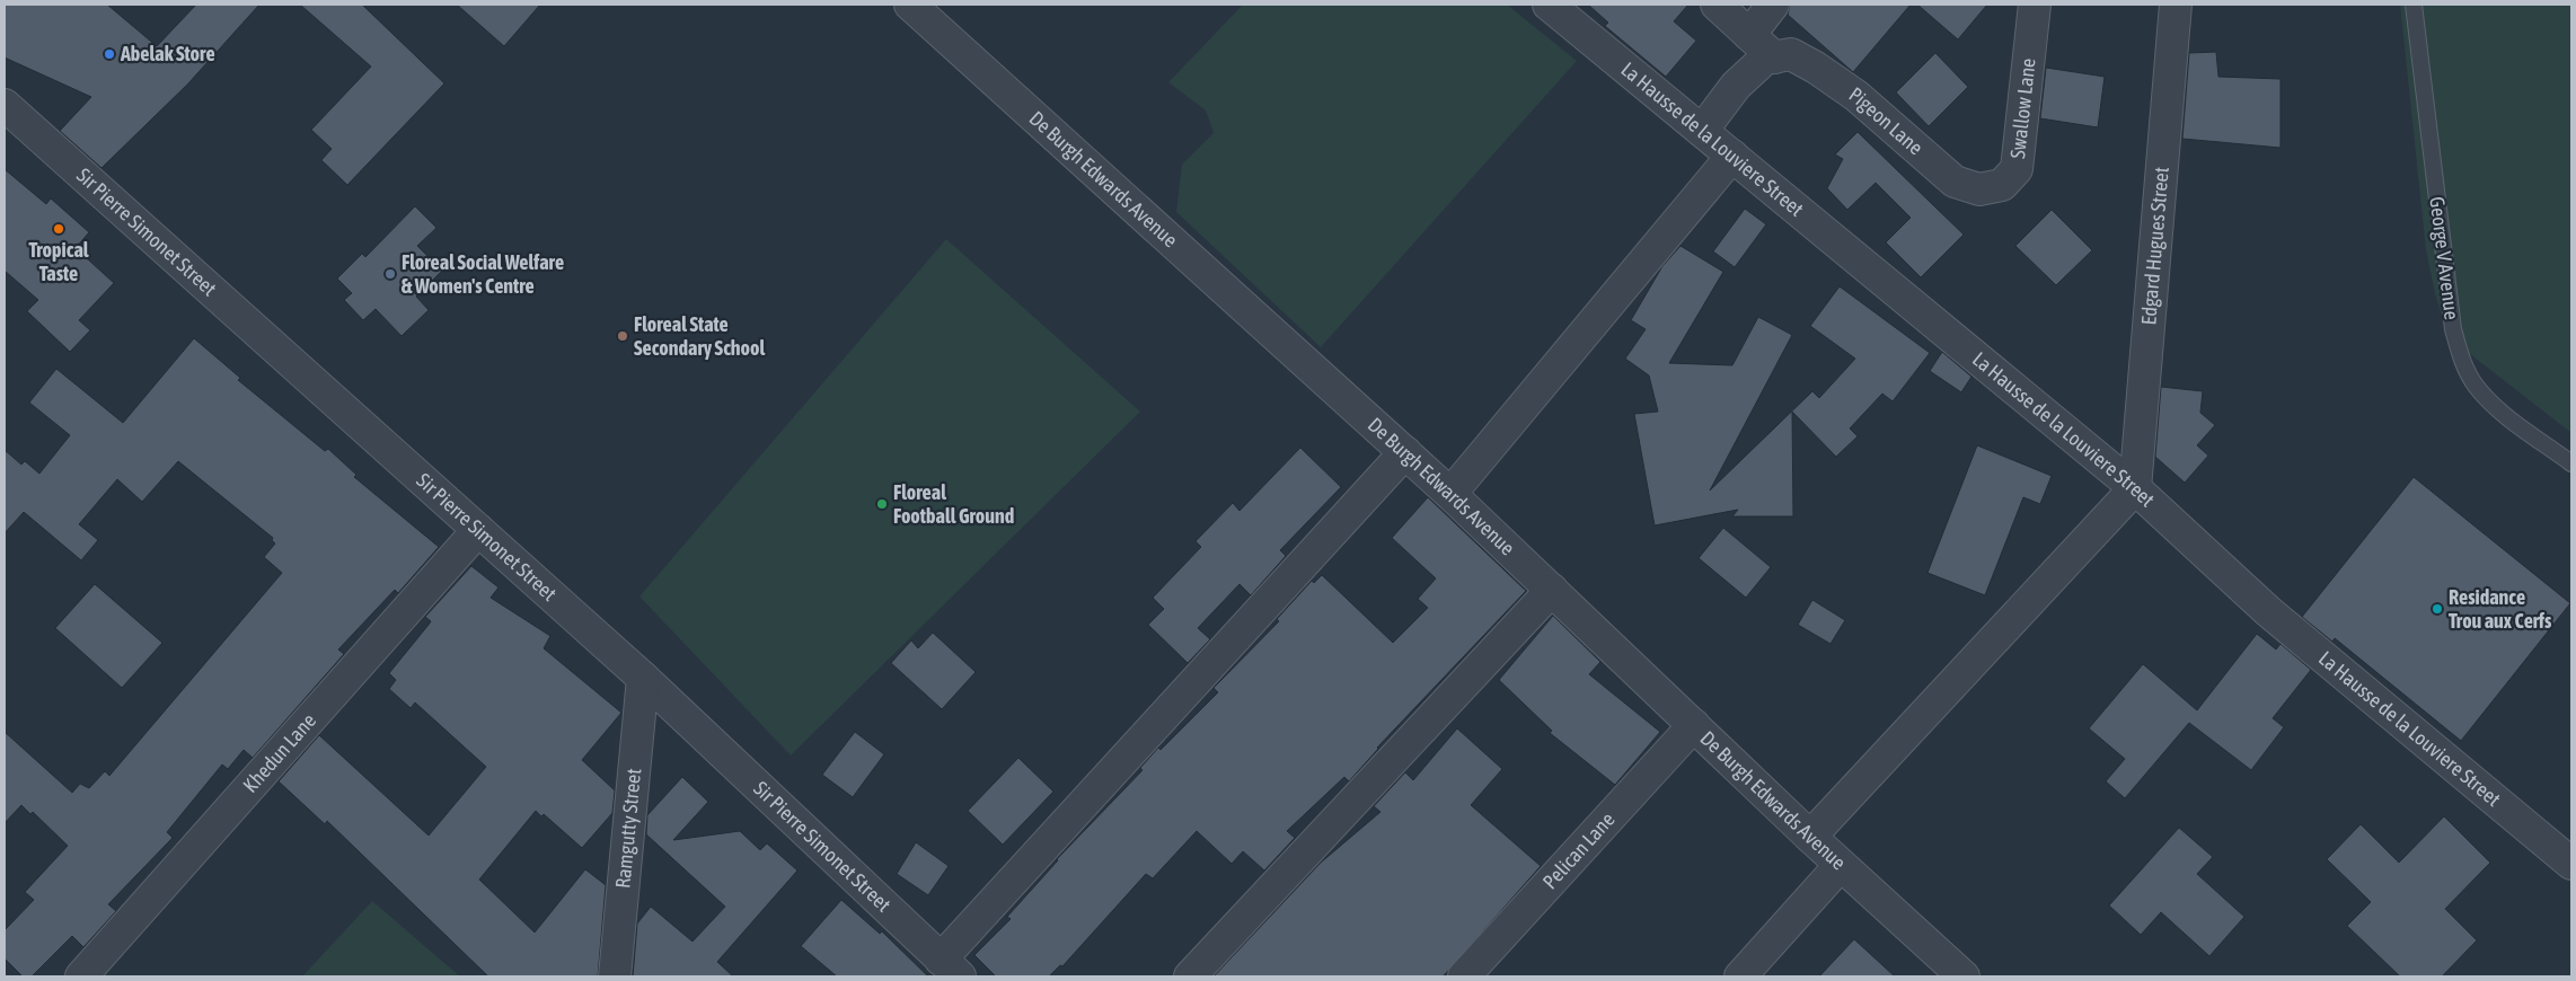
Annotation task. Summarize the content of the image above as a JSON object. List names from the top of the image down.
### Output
{
  "streets": {
    "street": [
      "Swallow Lane",
      "Pigeon Lane",
      "La Hausse de la Louviere Street",
      "De Burgh Edwards Avenue",
      "Sir Pierre Simonet Street",
      "Edgard Hugues Street",
      "Khedun Lane",
      "Ramgutty Street",
      "Pelican Lane"
    ],
    "lane": ["George V Avenue"]
  },
  "crossings": [
    ["Swallow Lane", "Pigeon Lane"],
    ["La Hausse de la Louviere Street", "Edgard Hugues Street"],
    ["De Burgh Edwards Avenue", "Pelican Lane"],
    ["Sir Pierre Simonet Street", "Khedun Lane"],
    ["Sir Pierre Simonet Street", "Ramgutty Street"]
  ],
  "places": [
    "Abelak Store",
    "Tropical Taste",
    "Floreal Social Welfare & Women's Centre",
    "Floreal State Secondary School",
    "Floreal Football Ground",
    "Residance Trou aux Cerfs"
  ]
}
